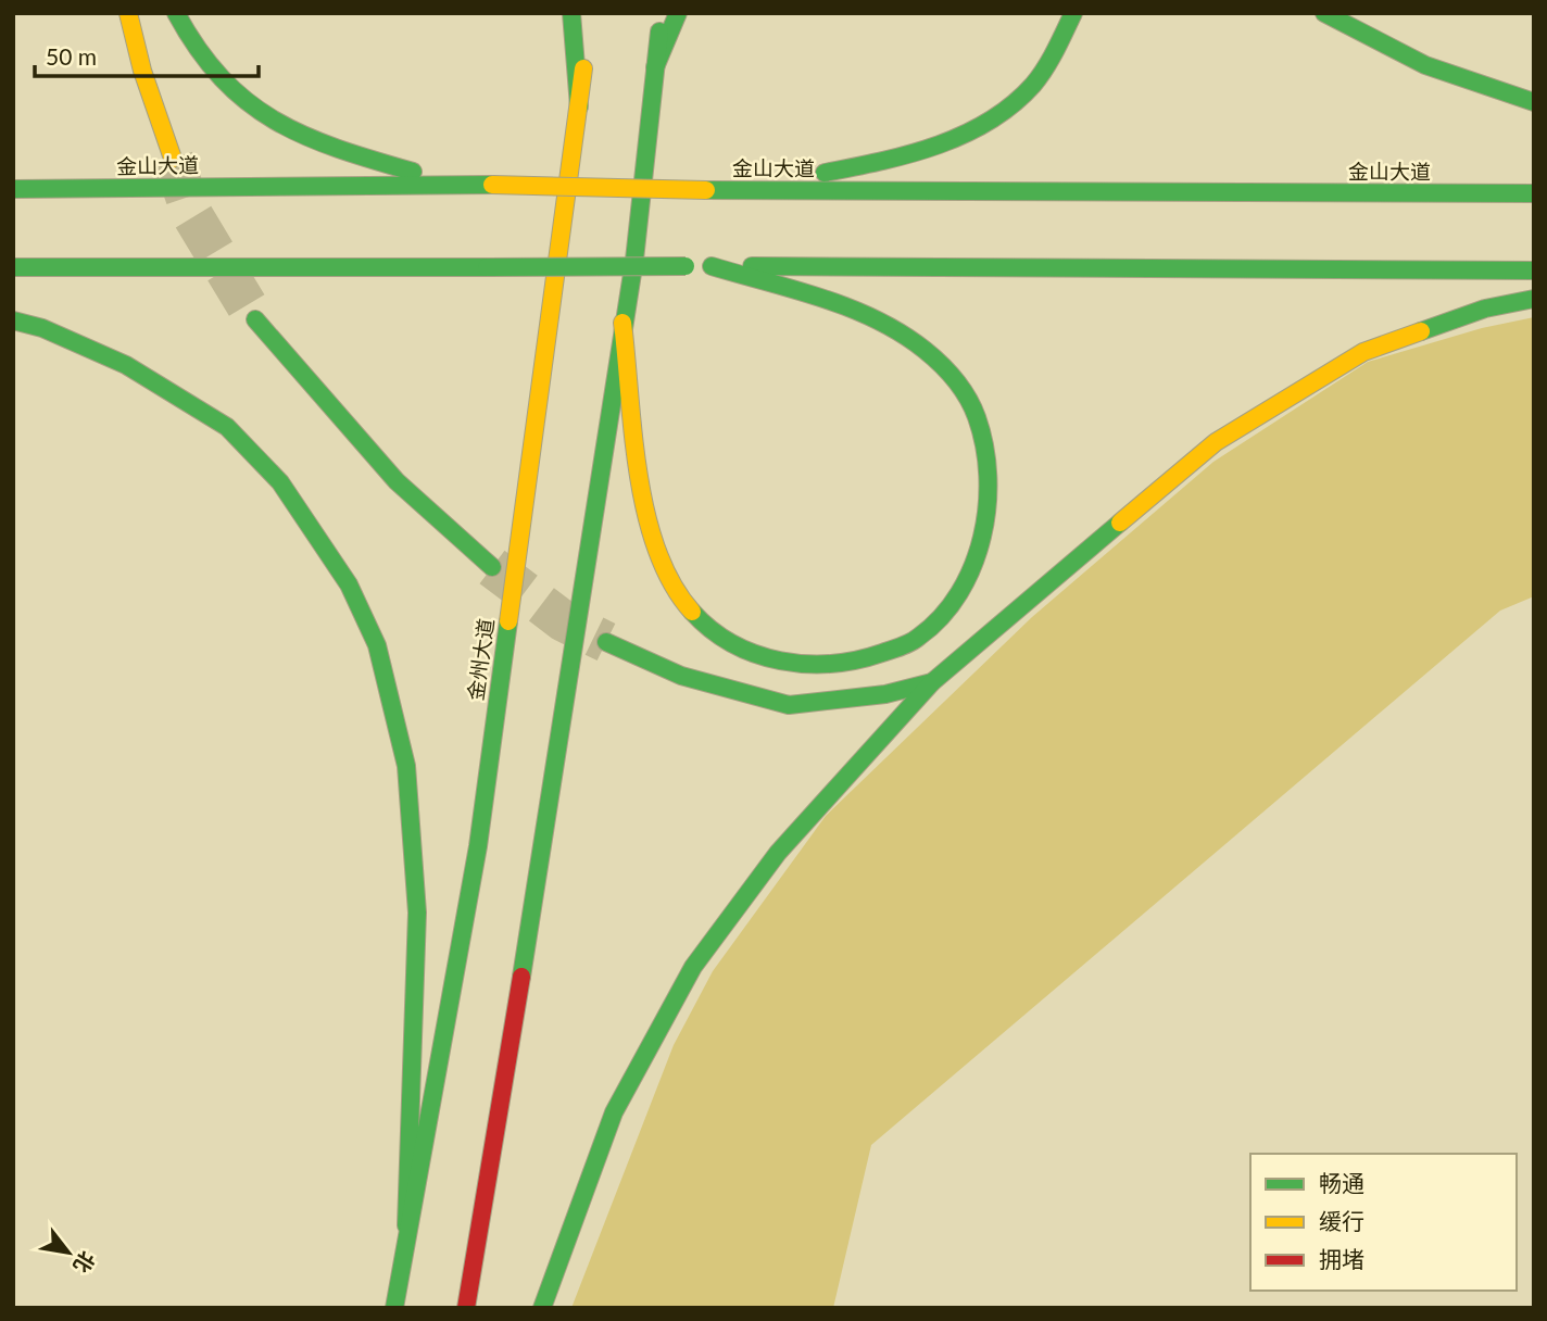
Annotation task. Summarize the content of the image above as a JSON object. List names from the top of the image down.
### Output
{
  "streets": {
    "main road": ["金山大道", "金州大道"]
  },
  "legend": ["畅通", "缓行", "拥堵"],
  "scale_bar": "50 m",
  "north": "bottom right"
}
